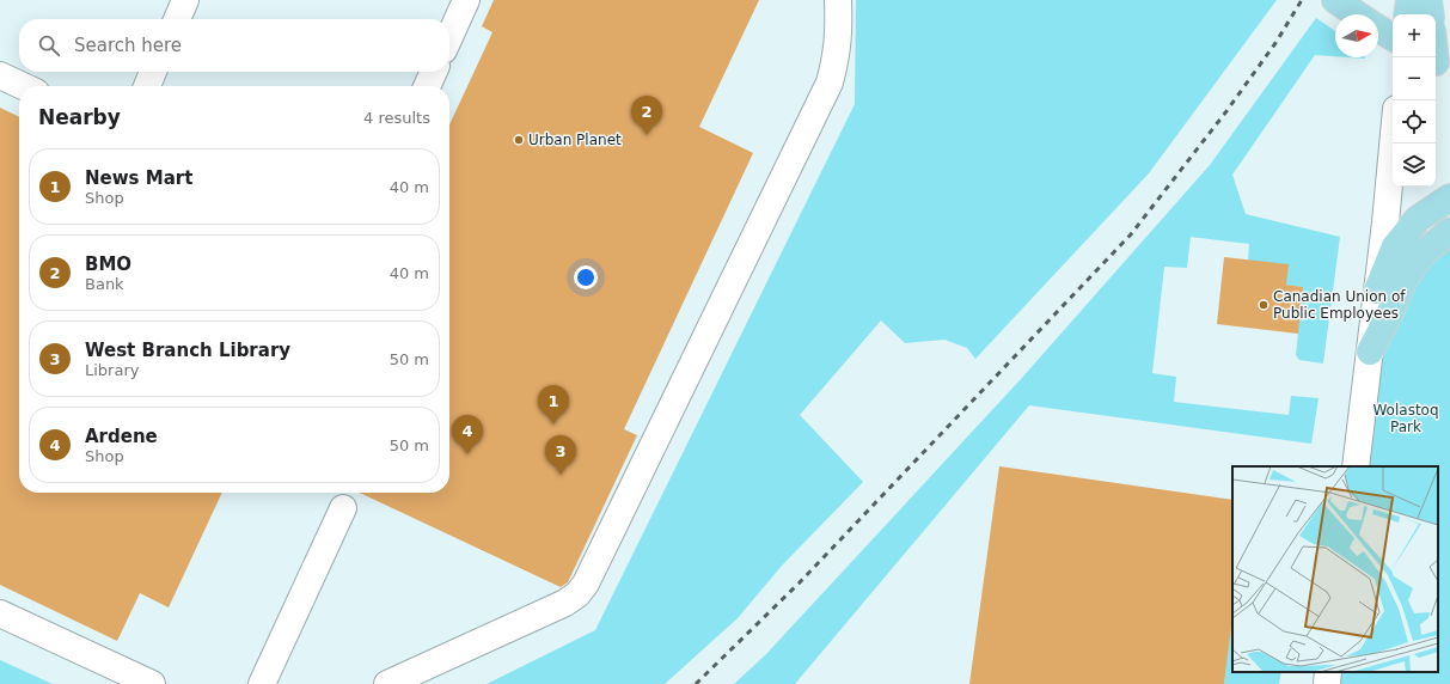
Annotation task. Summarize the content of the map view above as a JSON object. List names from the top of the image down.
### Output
{
  "parks": ["Wolastoq Park"],
  "places": ["Urban Planet", "Canadian Union of Public Employees"],
  "north": "right",
  "page": {
    "map_buttons": ["+", "−"],
    "search": "Search here",
    "heading": ["Nearby", "4 results"],
    "pins": [
      "2",
      "1",
      "4",
      "3"
    ],
    "list": [
      {
        "mark": "1",
        "name": "News Mart",
        "note": "Shop",
        "value": "40 m"
      },
      {
        "mark": "2",
        "name": "BMO",
        "note": "Bank",
        "value": "40 m"
      },
      {
        "mark": "3",
        "name": "West Branch Library",
        "note": "Library",
        "value": "50 m"
      },
      {
        "mark": "4",
        "name": "Ardene",
        "note": "Shop",
        "value": "50 m"
      }
    ]
  }
}
